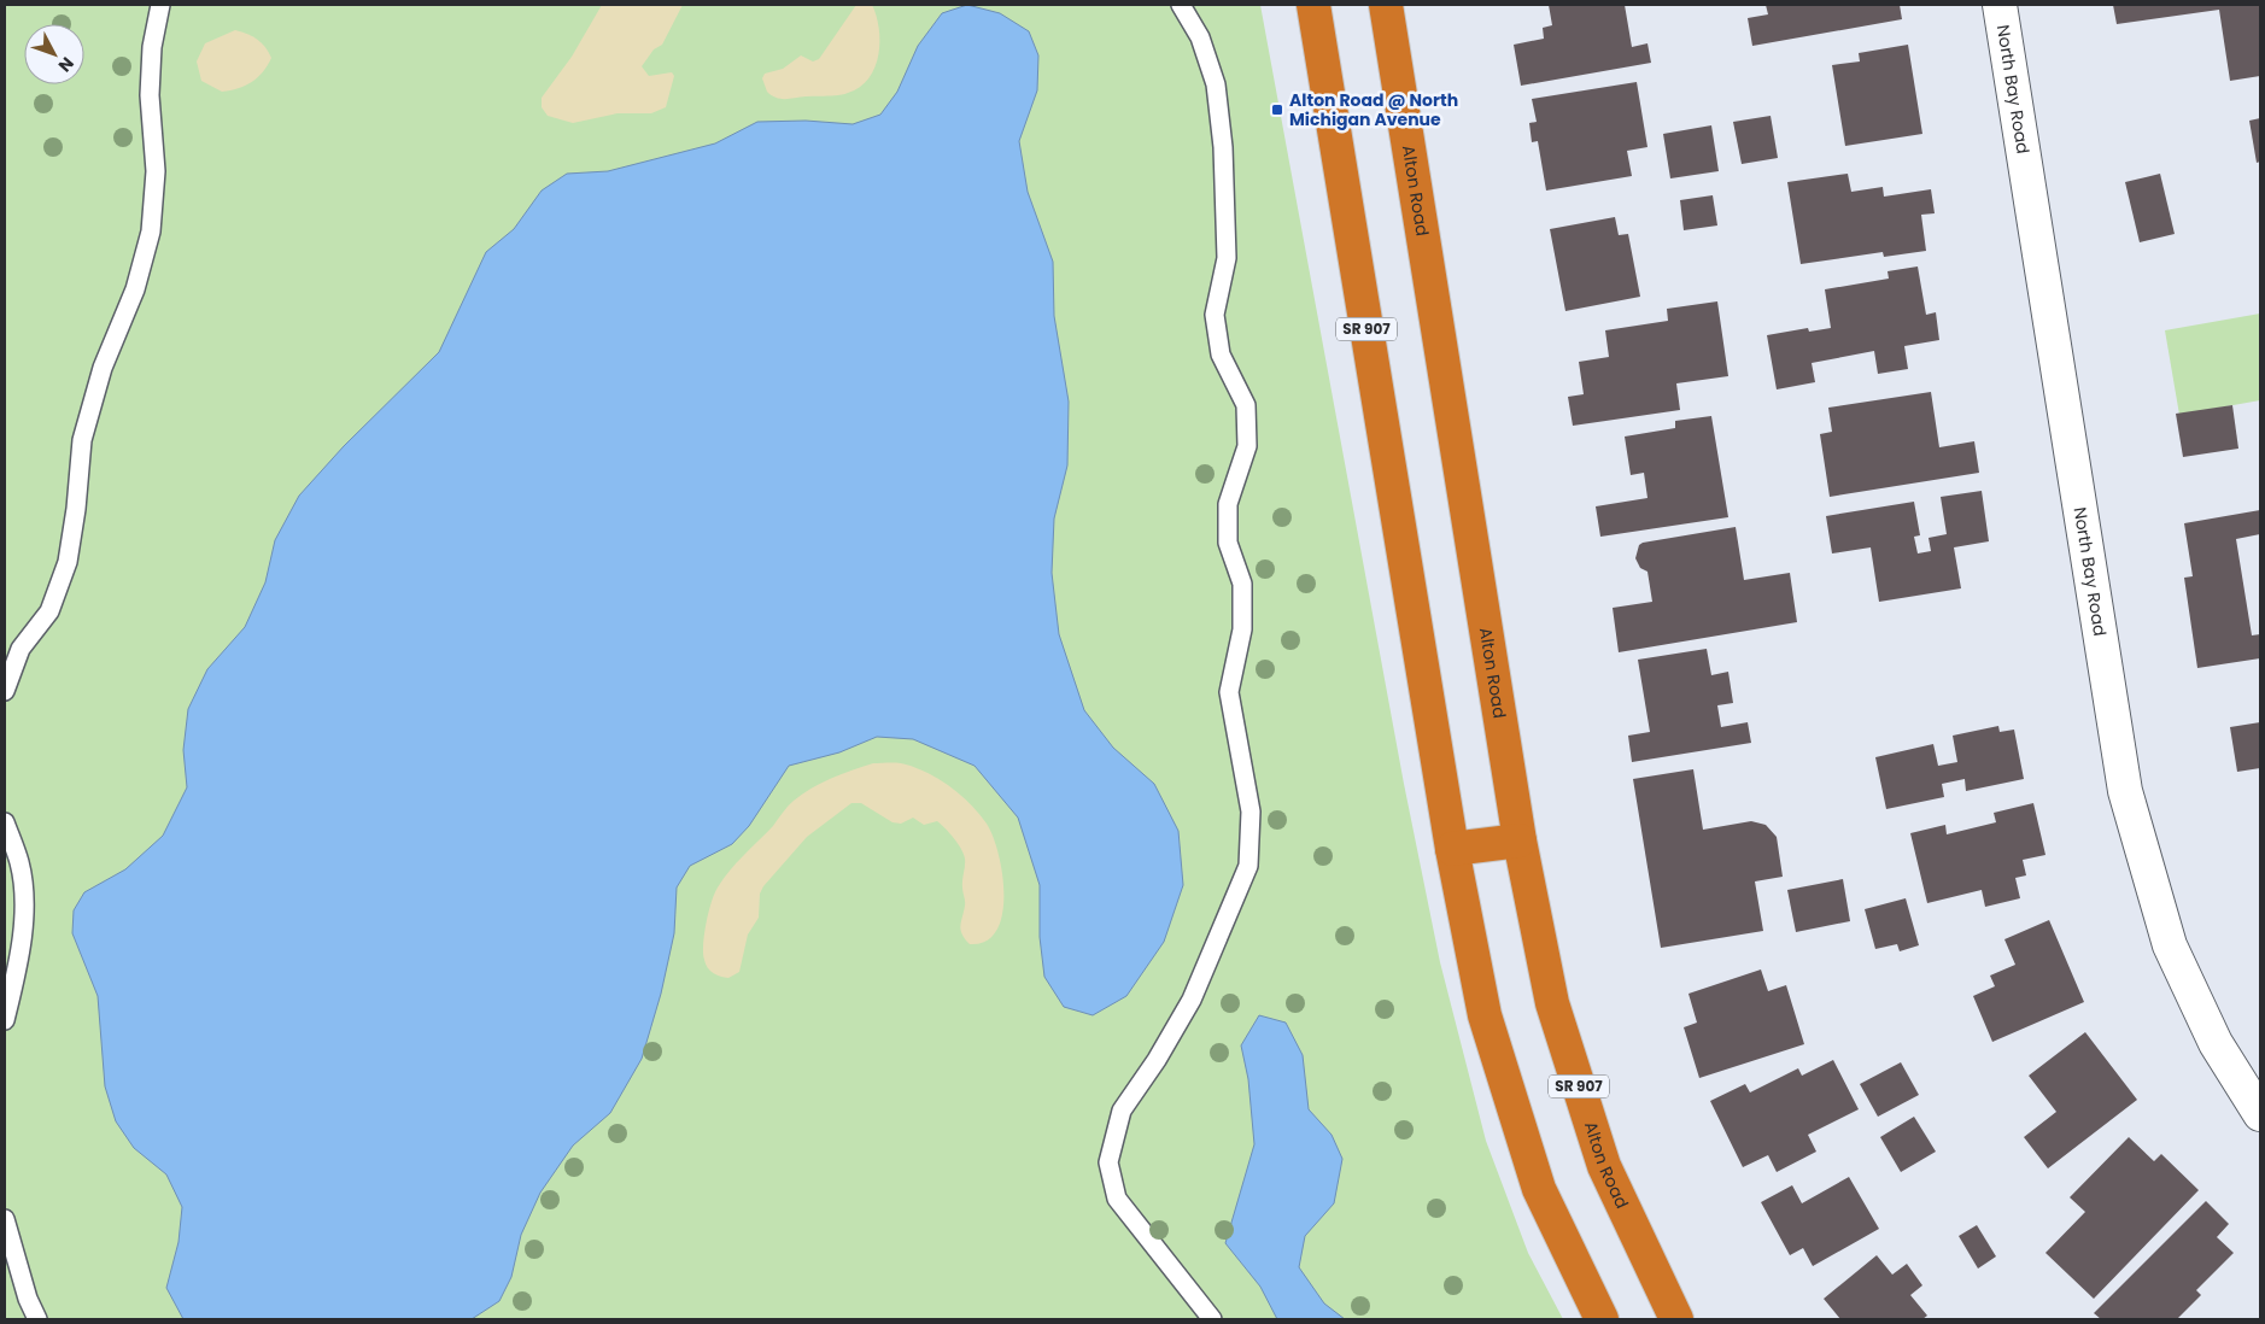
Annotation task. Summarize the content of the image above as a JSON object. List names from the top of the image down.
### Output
{
  "streets": {
    "highway": ["Alton Road", "SR 907"],
    "street": ["North Bay Road"]
  },
  "places": {
    "transit": ["Alton Road @ North Michigan Avenue"]
  },
  "north": "bottom right"
}
